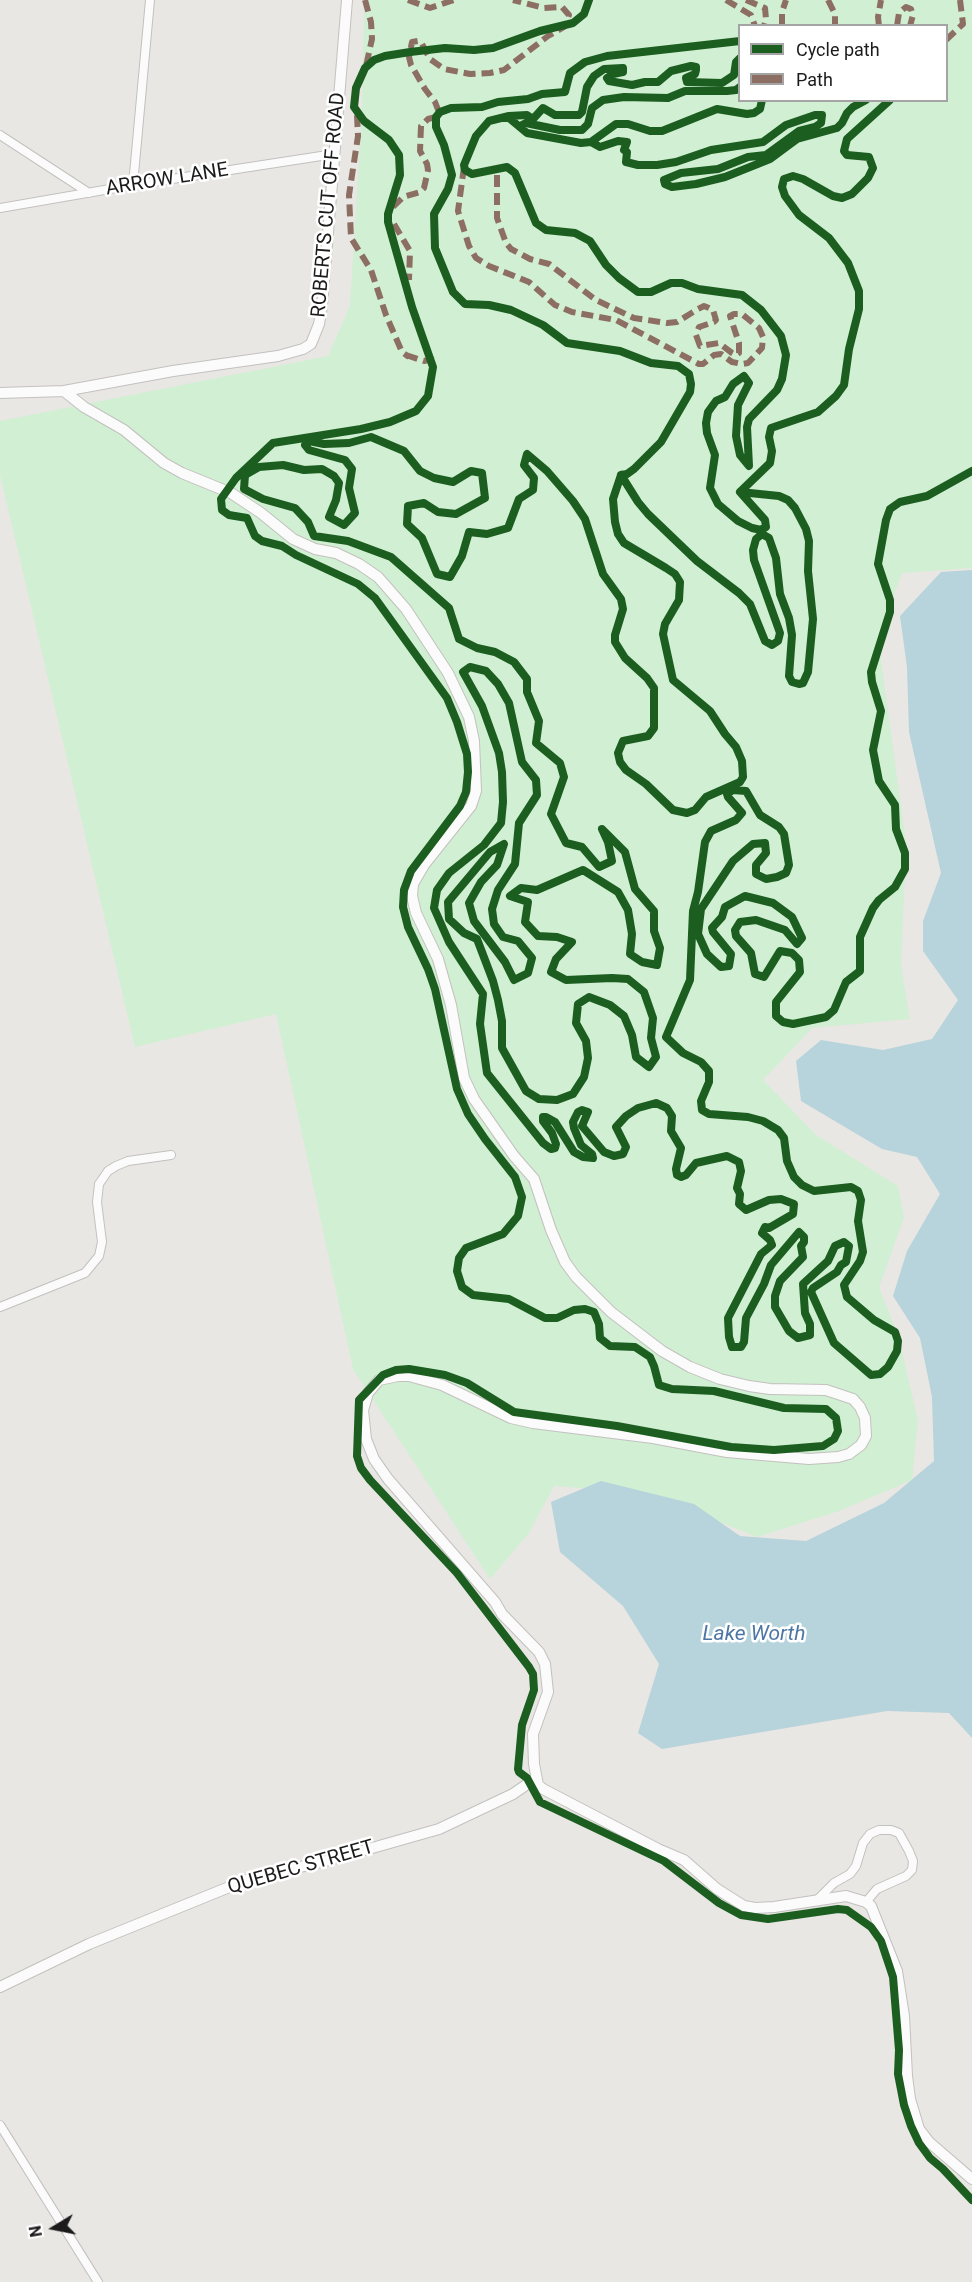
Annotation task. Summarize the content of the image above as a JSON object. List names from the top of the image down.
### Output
{
  "streets": {
    "street": ["ARROW LANE", "ROBERTS CUT OFF ROAD", "QUEBEC STREET"]
  },
  "crossings": [
    ["ARROW LANE", "ROBERTS CUT OFF ROAD"]
  ],
  "water": ["Lake Worth"],
  "legend": ["Cycle path", "Path"],
  "north": "left"
}
